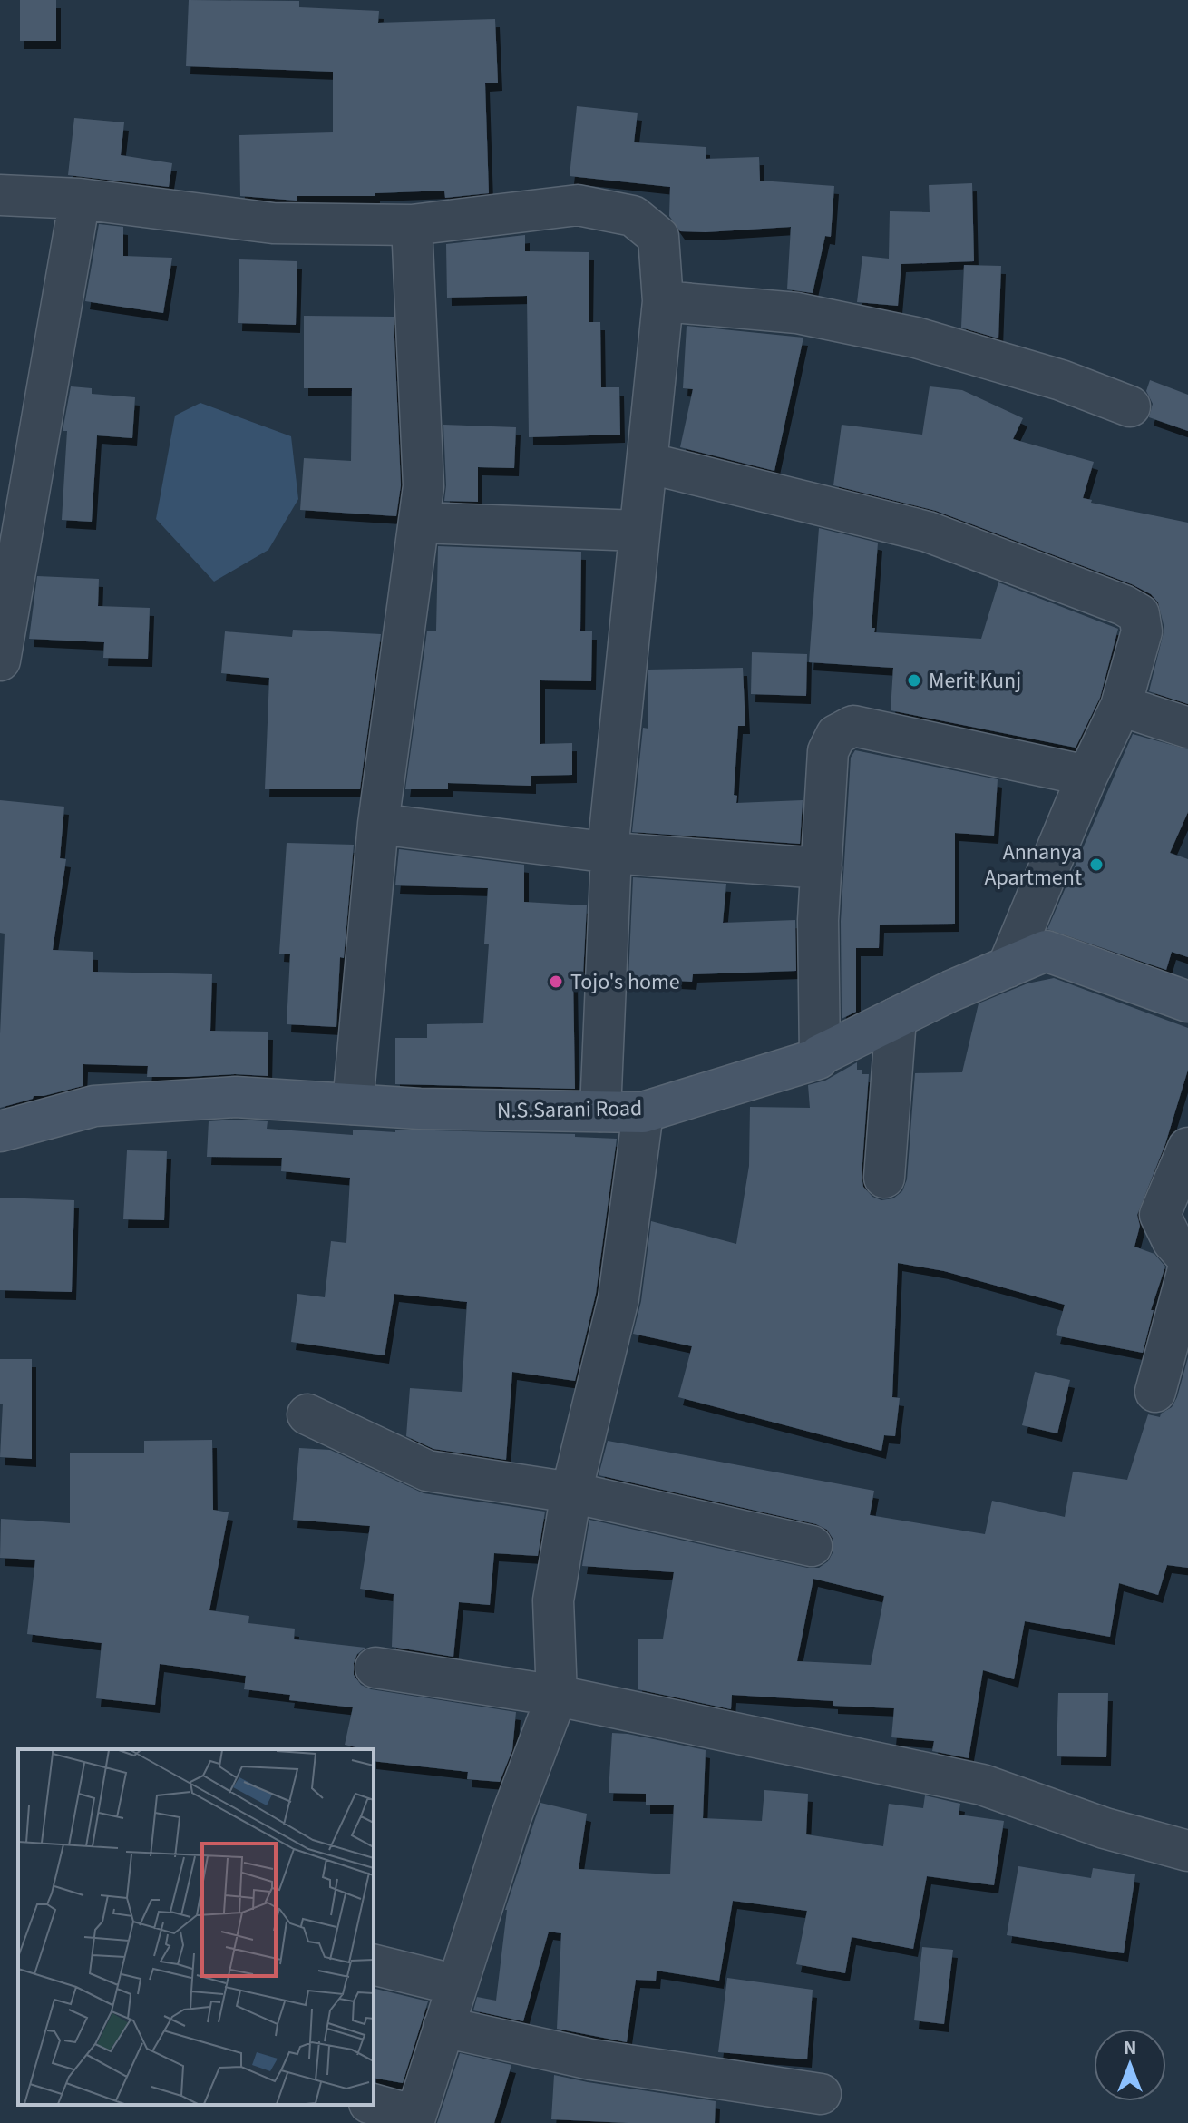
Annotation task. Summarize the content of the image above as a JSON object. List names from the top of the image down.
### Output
{
  "streets": {
    "street": ["N.S.Sarani Road"]
  },
  "places": ["Merit Kunj", "Annanya Apartment", "Tojo's home"],
  "north": "top"
}
